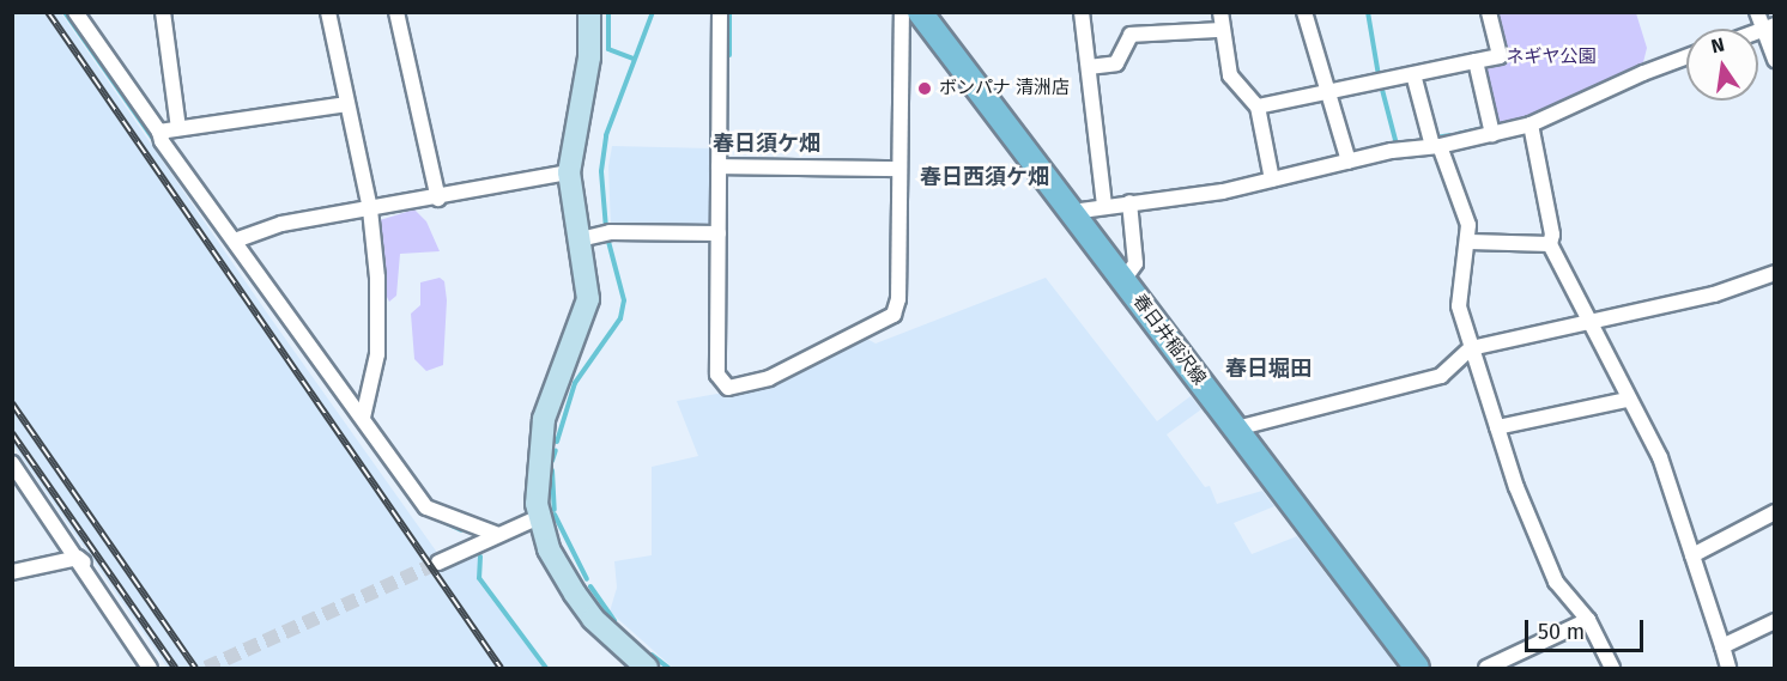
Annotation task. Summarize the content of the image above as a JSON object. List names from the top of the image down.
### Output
{
  "streets": {
    "main road": ["春日井稲沢線"]
  },
  "districts": ["春日須ケ畑", "春日西須ケ畑", "春日堀田"],
  "parks": ["ネギヤ公園"],
  "places": ["ボンパナ 清洲店"],
  "scale_bar": "50 m",
  "north": "top"
}
